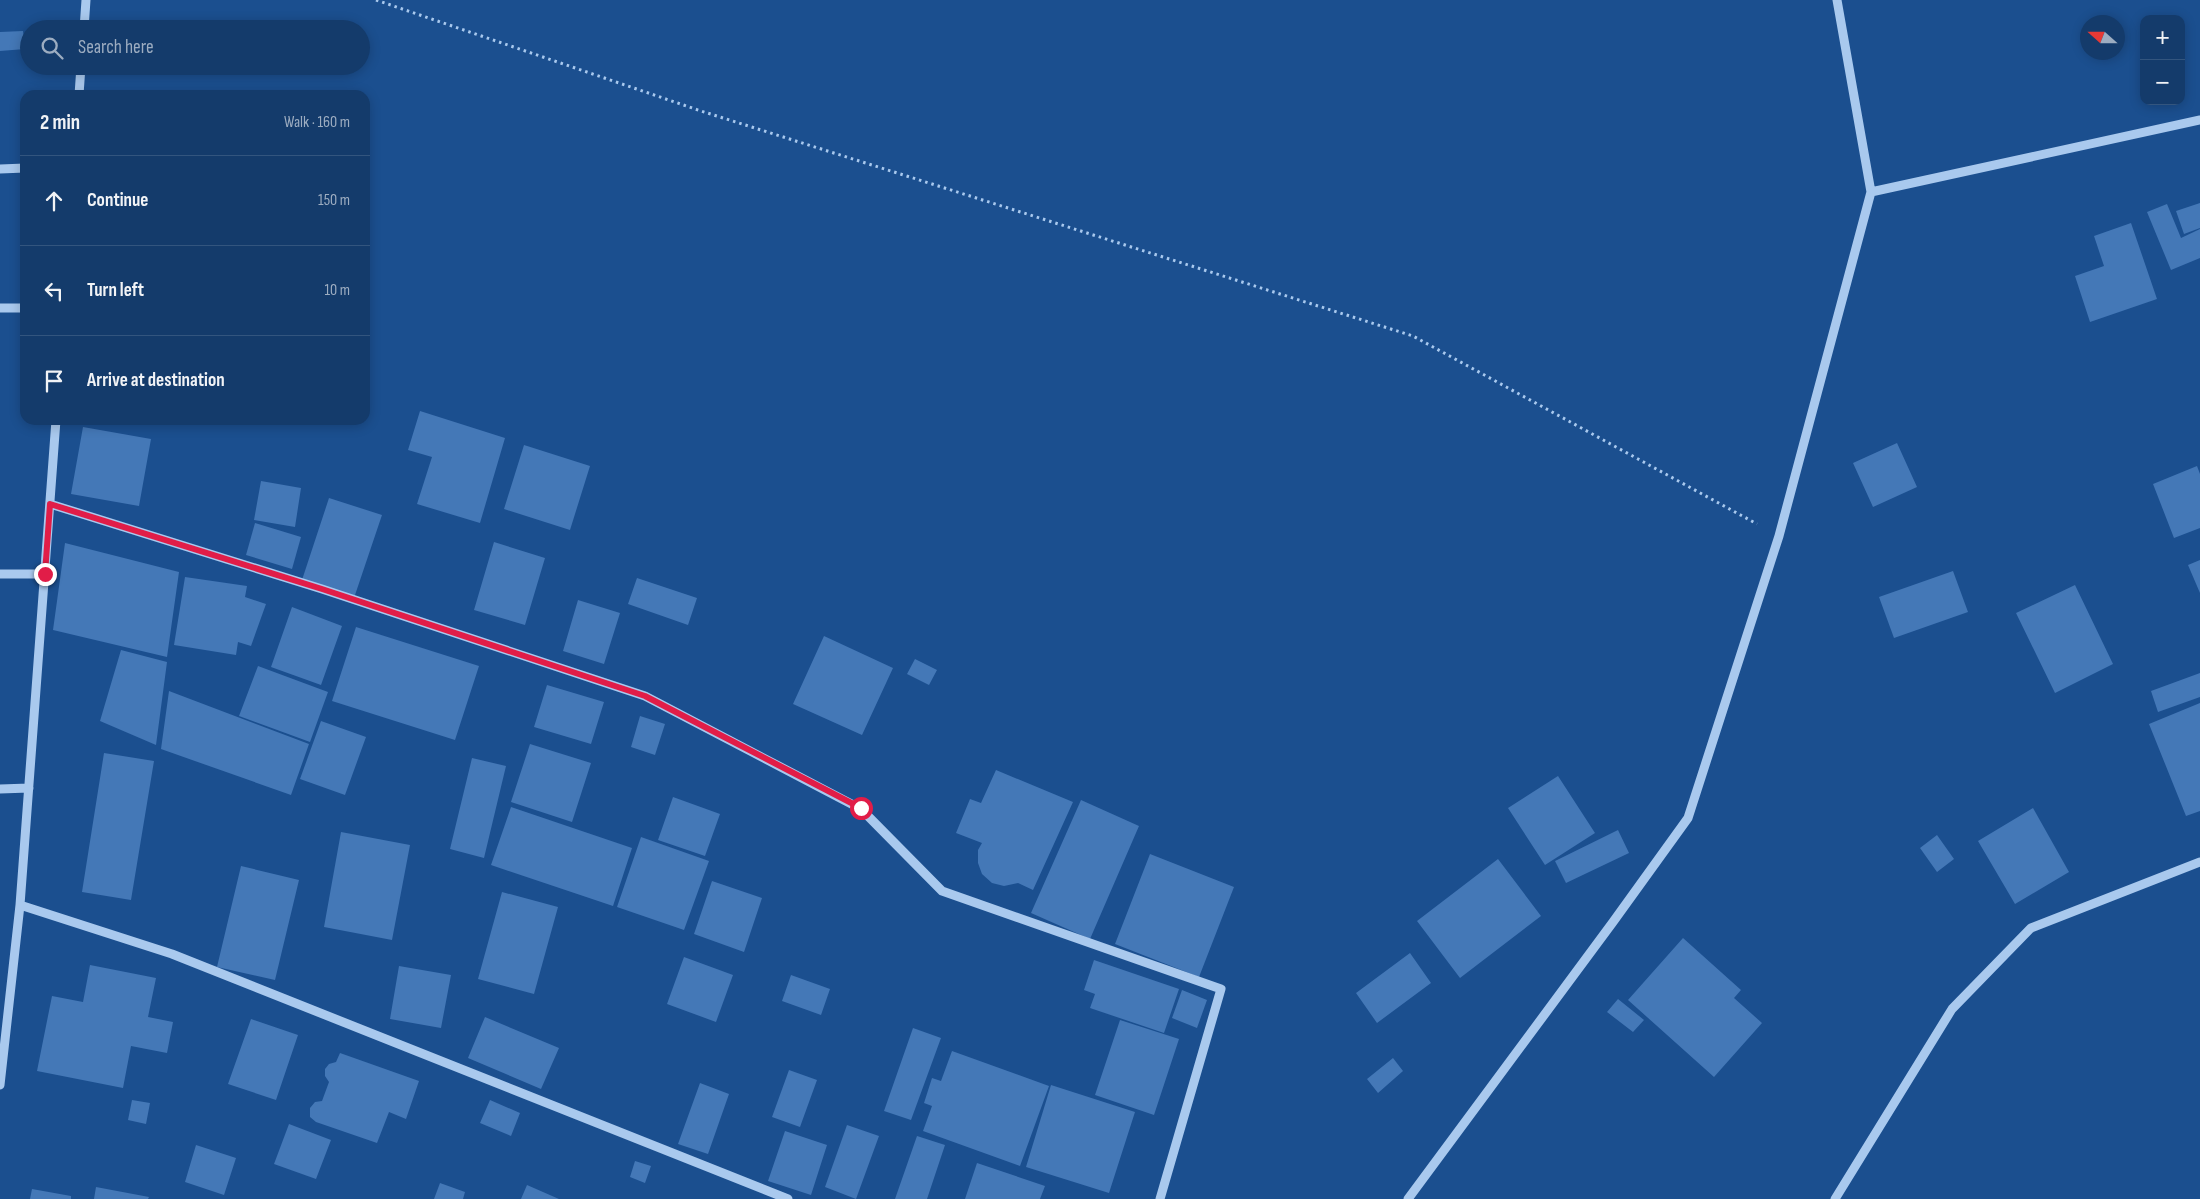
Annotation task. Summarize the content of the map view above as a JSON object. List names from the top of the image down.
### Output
{
  "north": "left",
  "page": {
    "map_buttons": ["+", "−"],
    "search": "Search here",
    "heading": ["2 min", "Walk · 160 m"],
    "list": [
      ["Continue", "150 m"],
      ["Turn left", "10 m"],
      "Arrive at destination"
    ]
  }
}
